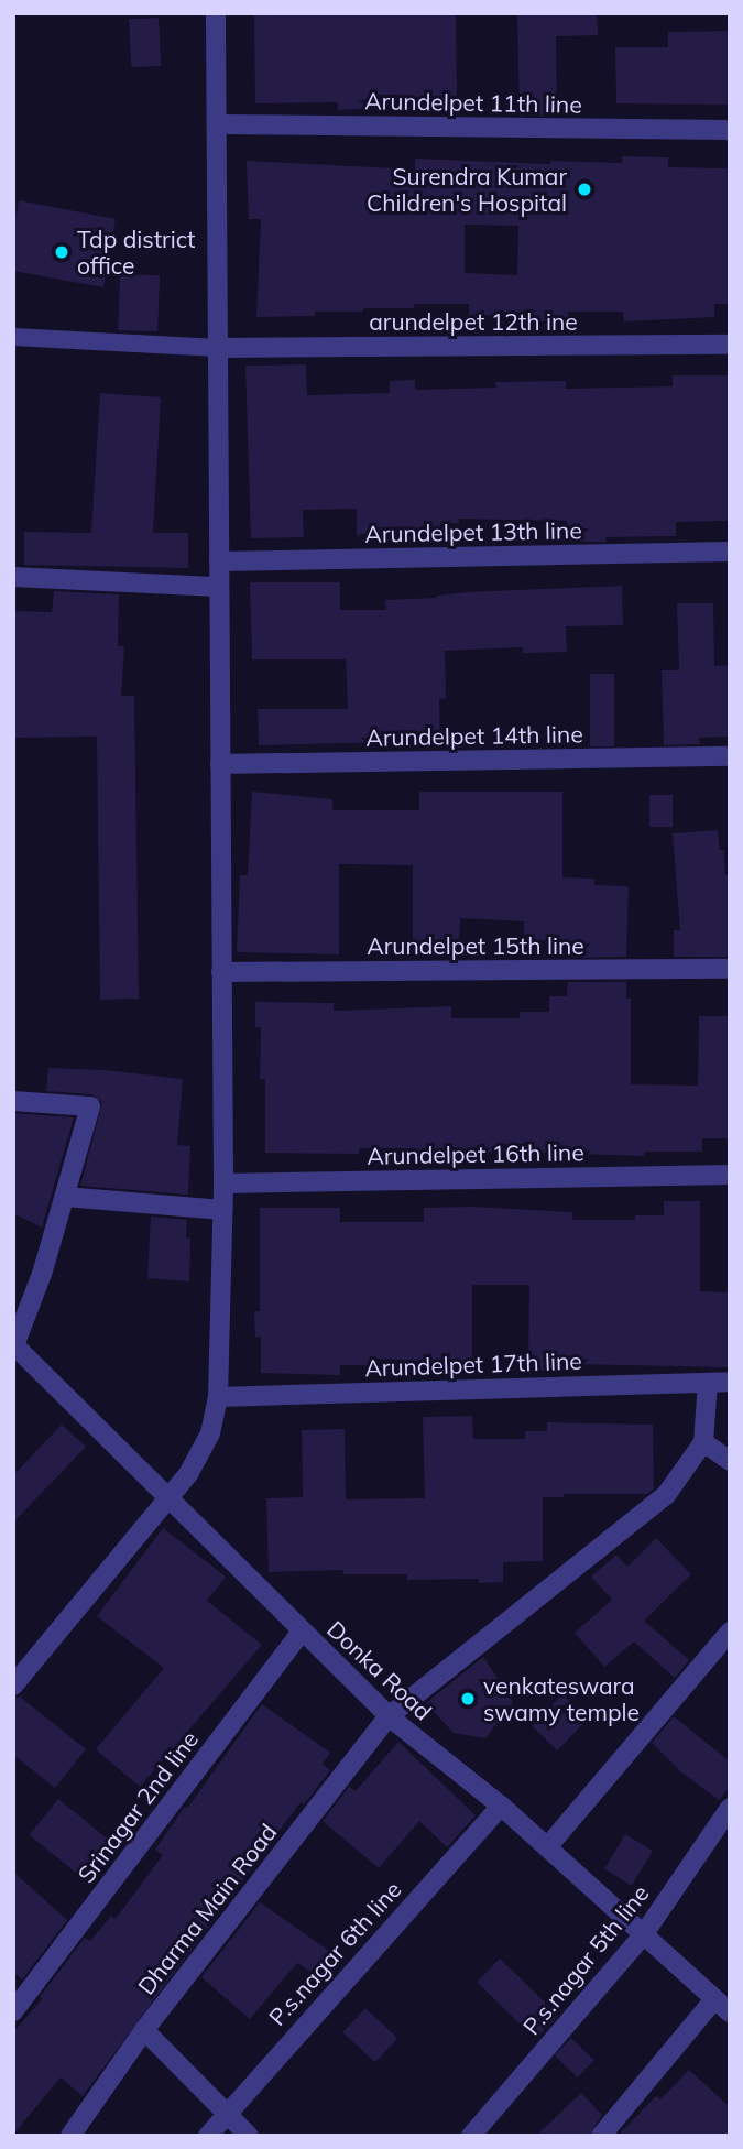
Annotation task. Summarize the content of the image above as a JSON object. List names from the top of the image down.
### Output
{
  "streets": {
    "street": [
      "Arundelpet 11th line",
      "arundelpet 12th ine",
      "Arundelpet 13th line",
      "Arundelpet 14th line",
      "Arundelpet 15th line",
      "Arundelpet 16th line",
      "Arundelpet 17th line",
      "Donka Road",
      "Srinagar 2nd line",
      "Dharma Main Road",
      "P.s.nagar 6th line",
      "P.s.nagar 5th line"
    ]
  },
  "crossings": [
    ["Donka Road", "Srinagar 2nd line"],
    ["Donka Road", "Dharma Main Road"],
    ["Donka Road", "P.s.nagar 6th line"],
    ["Donka Road", "P.s.nagar 5th line"]
  ],
  "places": ["Surendra Kumar Children's Hospital", "Tdp district office", "venkateswara swamy temple"]
}
